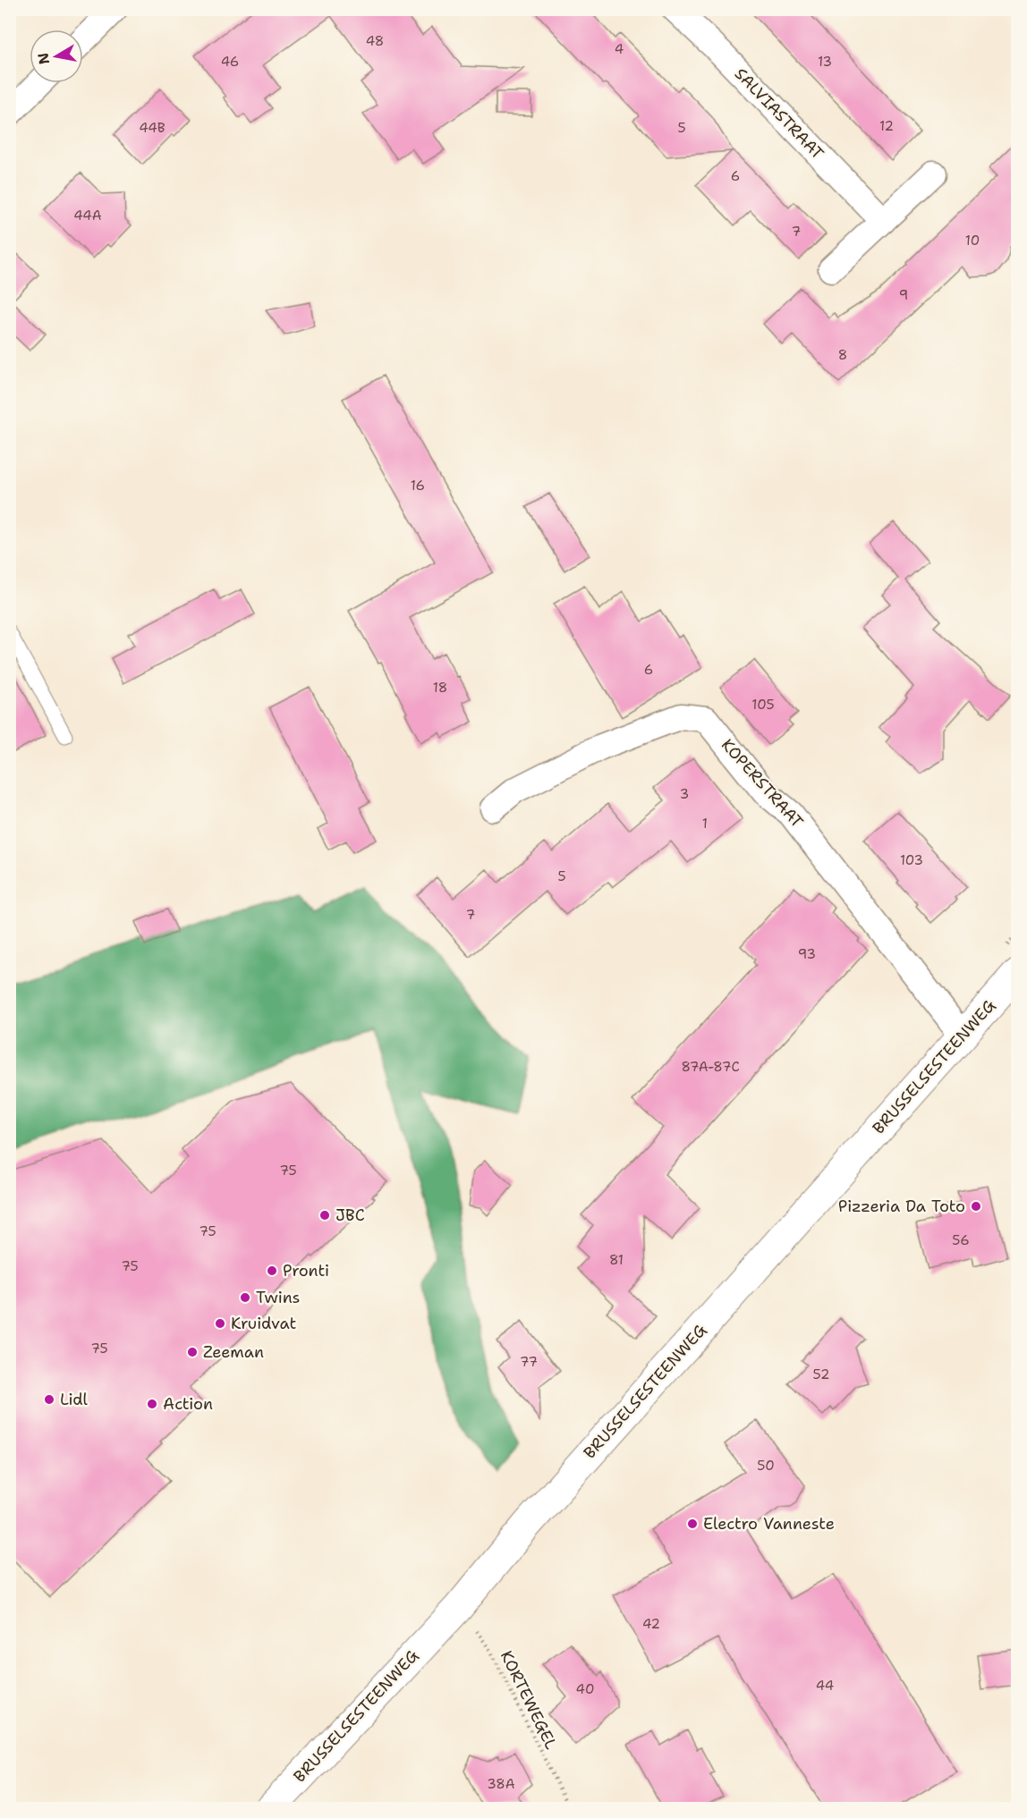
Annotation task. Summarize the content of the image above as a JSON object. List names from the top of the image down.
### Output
{
  "streets": {
    "main road": ["BRUSSELSESTEENWEG"],
    "street": ["SALVIASTRAAT", "KOPERSTRAAT"],
    "path": ["KORTEWEGEL"]
  },
  "crossings": [
    ["KOPERSTRAAT", "BRUSSELSESTEENWEG"],
    ["BRUSSELSESTEENWEG", "KORTEWEGEL"]
  ],
  "places": [
    "Pizzeria Da Toto",
    "JBC",
    "Pronti",
    "Twins",
    "Kruidvat",
    "Zeeman",
    "Lidl",
    "Action",
    "Electro Vanneste"
  ],
  "house_numbers": [
    "48",
    "4",
    "46",
    "13",
    "12",
    "44B",
    "5",
    "6",
    "44A",
    "7",
    "10",
    "9",
    "8",
    "16",
    "6",
    "18",
    "105",
    "3",
    "1",
    "103",
    "5",
    "7",
    "93",
    "87A-87C",
    "75",
    "75",
    "56",
    "81",
    "75",
    "75",
    "77",
    "52",
    "50",
    "42",
    "44",
    "40",
    "38A"
  ],
  "north": "left"
}
